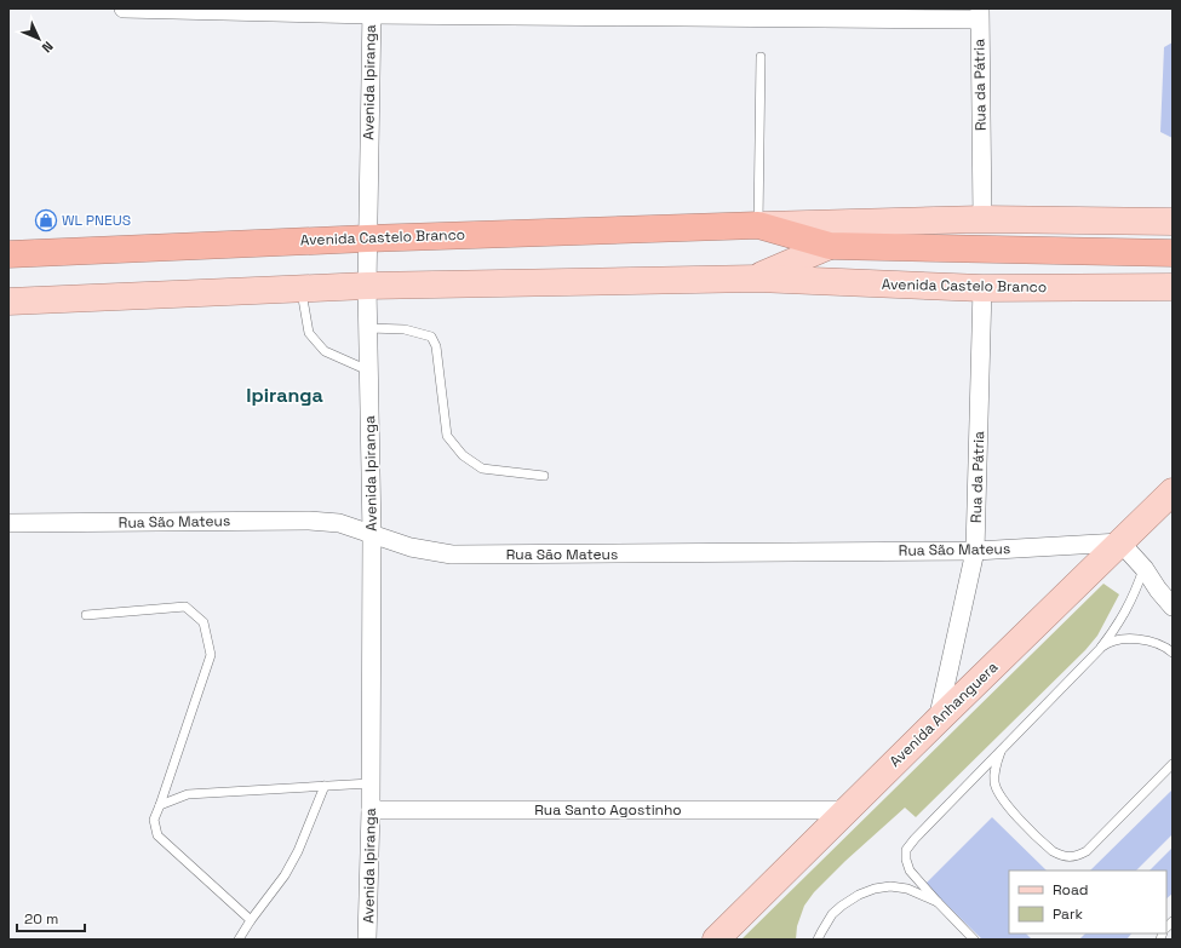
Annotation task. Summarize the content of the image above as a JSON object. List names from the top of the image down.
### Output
{
  "streets": {
    "highway": ["Avenida Castelo Branco"],
    "main road": ["Avenida Anhanguera"],
    "street": [
      "Avenida Ipiranga",
      "Rua da Pátria",
      "Rua São Mateus",
      "Rua Santo Agostinho"
    ]
  },
  "crossings": [
    ["Avenida Ipiranga", "Avenida Castelo Branco"],
    ["Avenida Ipiranga", "Rua São Mateus"],
    ["Avenida Ipiranga", "Rua Santo Agostinho"],
    ["Rua da Pátria", "Avenida Castelo Branco"],
    ["Rua da Pátria", "Rua São Mateus"],
    ["Rua da Pátria", "Avenida Anhanguera"],
    ["Rua São Mateus", "Avenida Anhanguera"],
    ["Avenida Anhanguera", "Rua Santo Agostinho"]
  ],
  "districts": ["Ipiranga"],
  "places": {
    "shop": ["WL PNEUS"]
  },
  "legend": ["Road", "Park"],
  "scale_bar": "20 m",
  "north": "bottom right"
}
